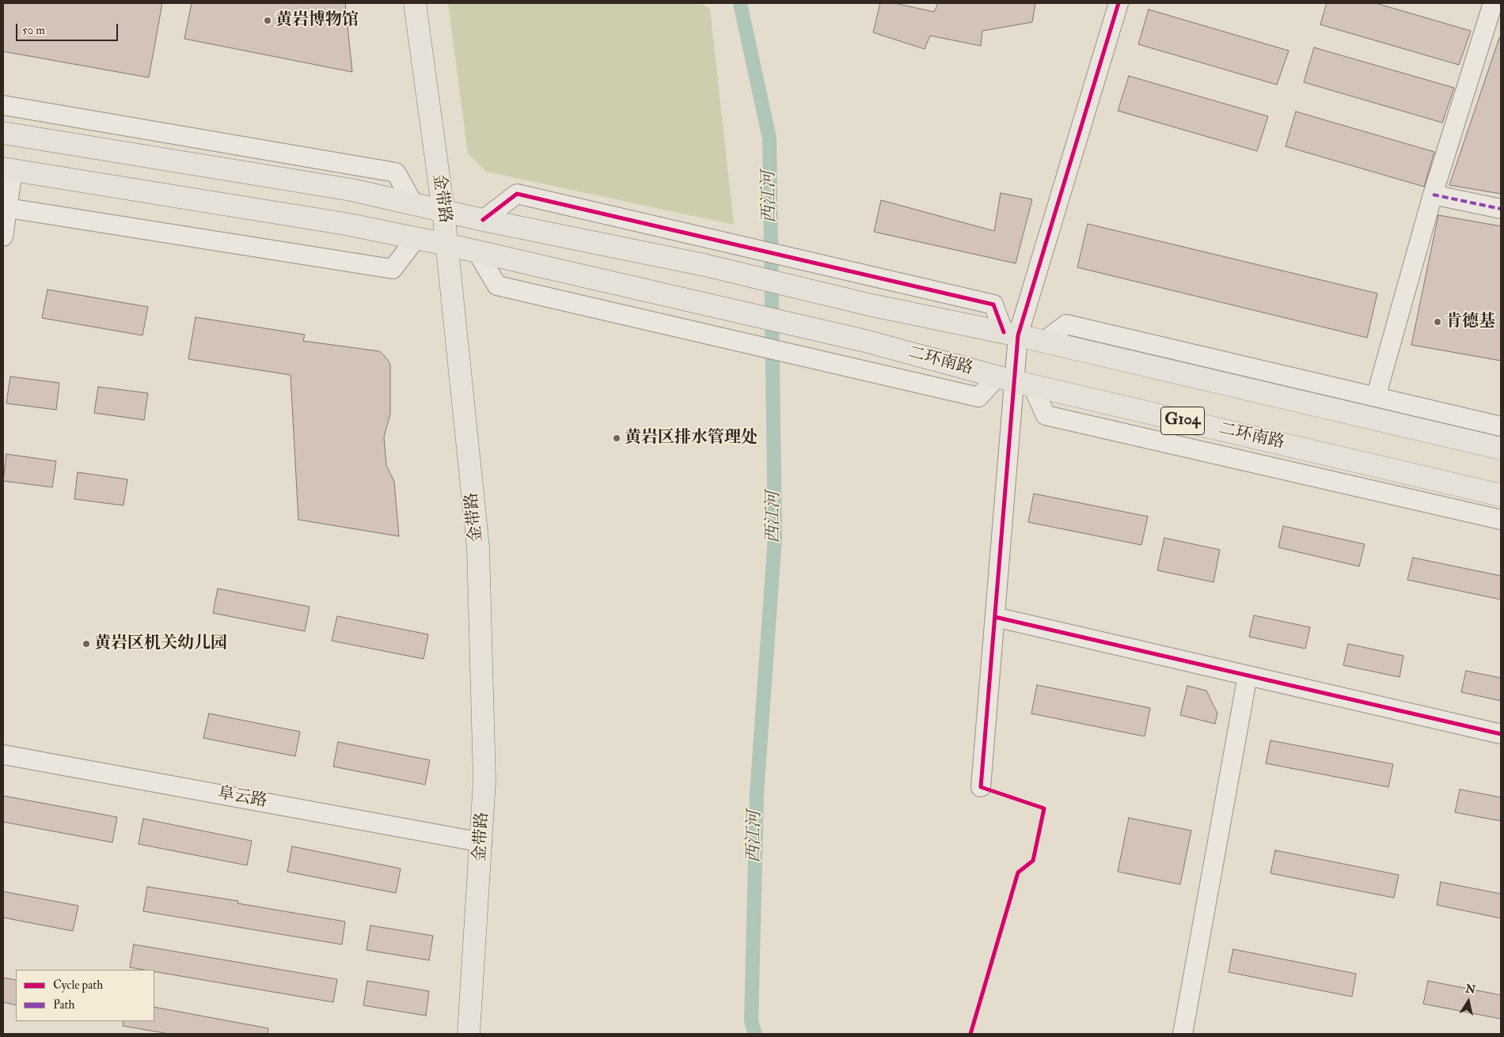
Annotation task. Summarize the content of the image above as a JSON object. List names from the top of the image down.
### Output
{
  "streets": {
    "main road": ["金带路", "二环南路", "G104"],
    "street": ["阜云路"]
  },
  "crossings": [
    ["金带路", "二环南路"],
    ["金带路", "阜云路"]
  ],
  "water": ["西江河"],
  "places": [
    "黄岩博物馆",
    "肯德基",
    "黄岩区排水管理处",
    "黄岩区机关幼儿园"
  ],
  "legend": ["Cycle path", "Path"],
  "scale_bar": "50 m",
  "north": "top"
}
